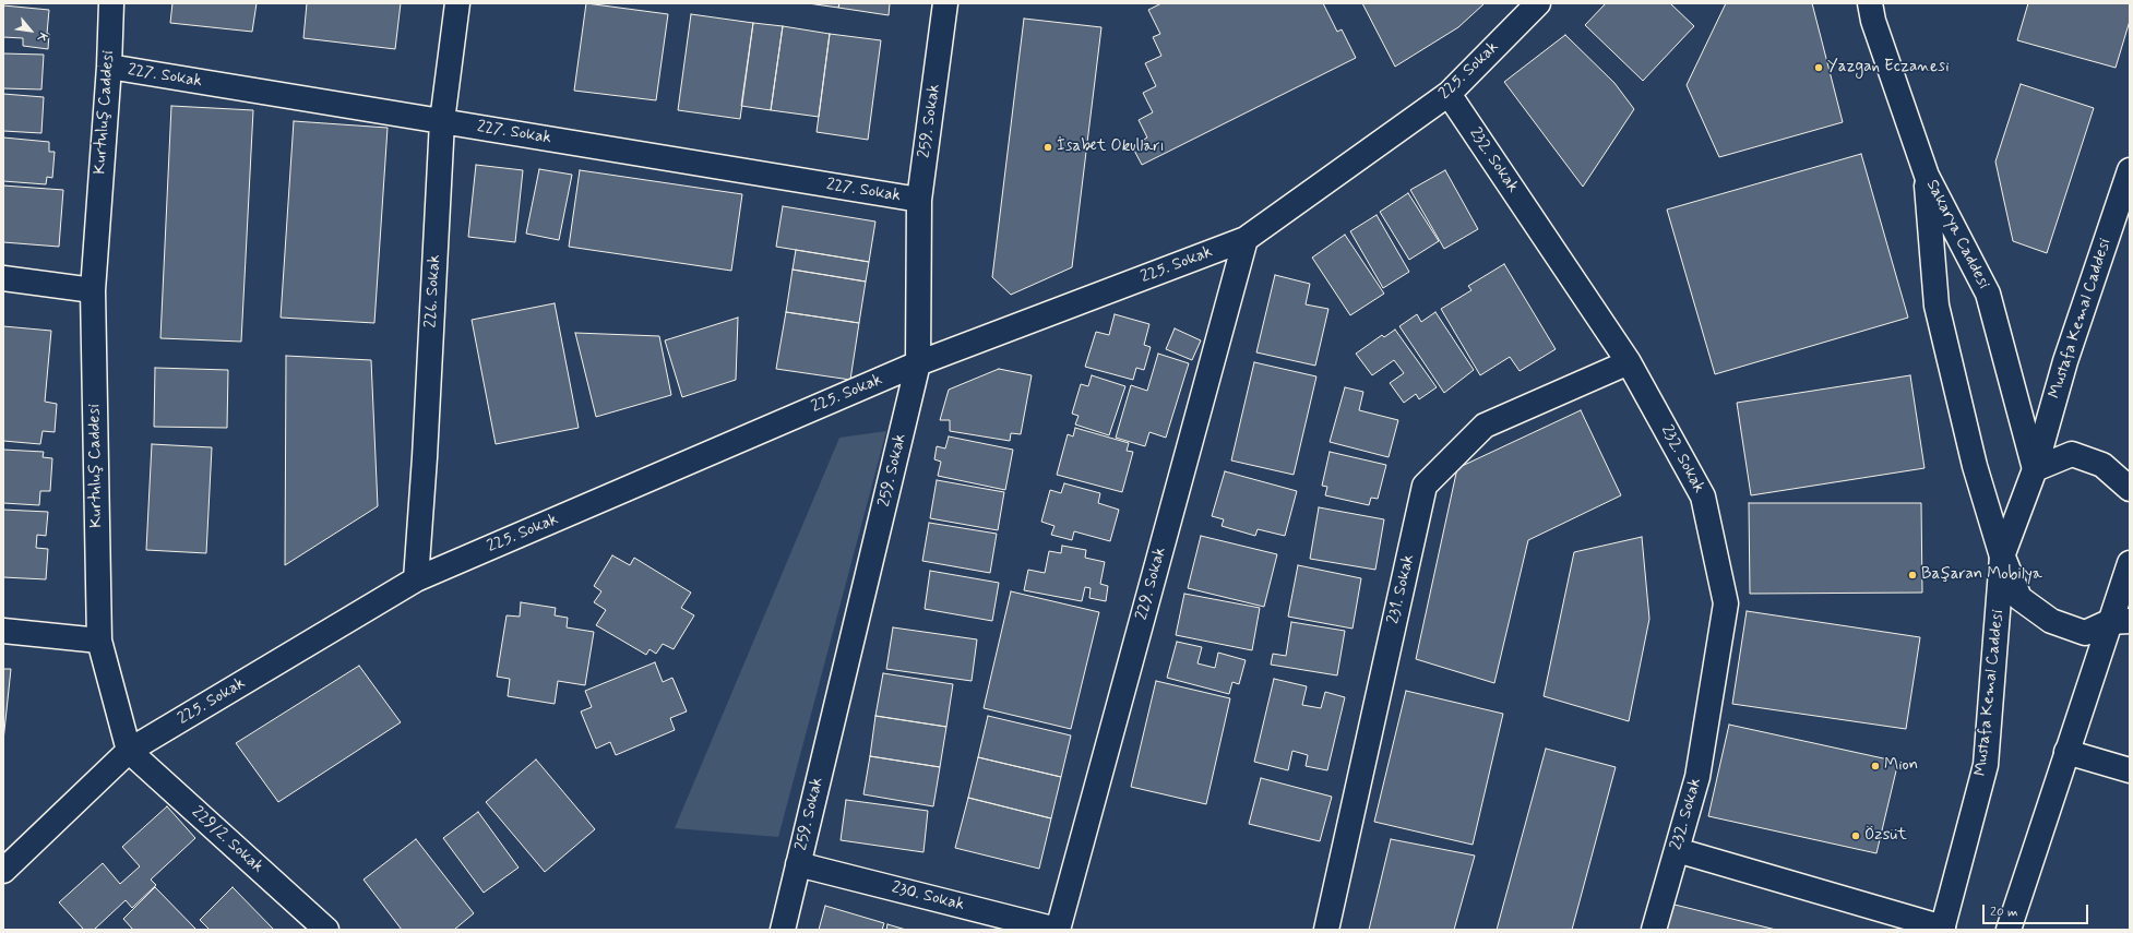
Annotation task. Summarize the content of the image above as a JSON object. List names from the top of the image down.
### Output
{
  "streets": {
    "street": [
      "225. Sokak",
      "227. Sokak",
      "Kurtuluş Caddesi",
      "259. Sokak",
      "232. Sokak",
      "Sakarya Caddesi",
      "226. Sokak",
      "Mustafa Kemal Caddesi",
      "229. Sokak",
      "231. Sokak",
      "229/2. Sokak",
      "230. Sokak"
    ]
  },
  "crossings": [
    ["225. Sokak", "Kurtuluş Caddesi"],
    ["225. Sokak", "259. Sokak"],
    ["225. Sokak", "232. Sokak"],
    ["225. Sokak", "226. Sokak"],
    ["225. Sokak", "229. Sokak"],
    ["225. Sokak", "229/2. Sokak"],
    ["227. Sokak", "Kurtuluş Caddesi"],
    ["227. Sokak", "259. Sokak"],
    ["227. Sokak", "226. Sokak"],
    ["Kurtuluş Caddesi", "229/2. Sokak"],
    ["259. Sokak", "230. Sokak"],
    ["232. Sokak", "231. Sokak"],
    ["Sakarya Caddesi", "Mustafa Kemal Caddesi"],
    ["229. Sokak", "230. Sokak"]
  ],
  "places": [
    "Yazgan Eczanesi",
    "İsabet Okulları",
    "Başaran Mobilya",
    "Mion",
    "Özsüt"
  ],
  "scale_bar": "20 m",
  "north": "bottom right"
}
